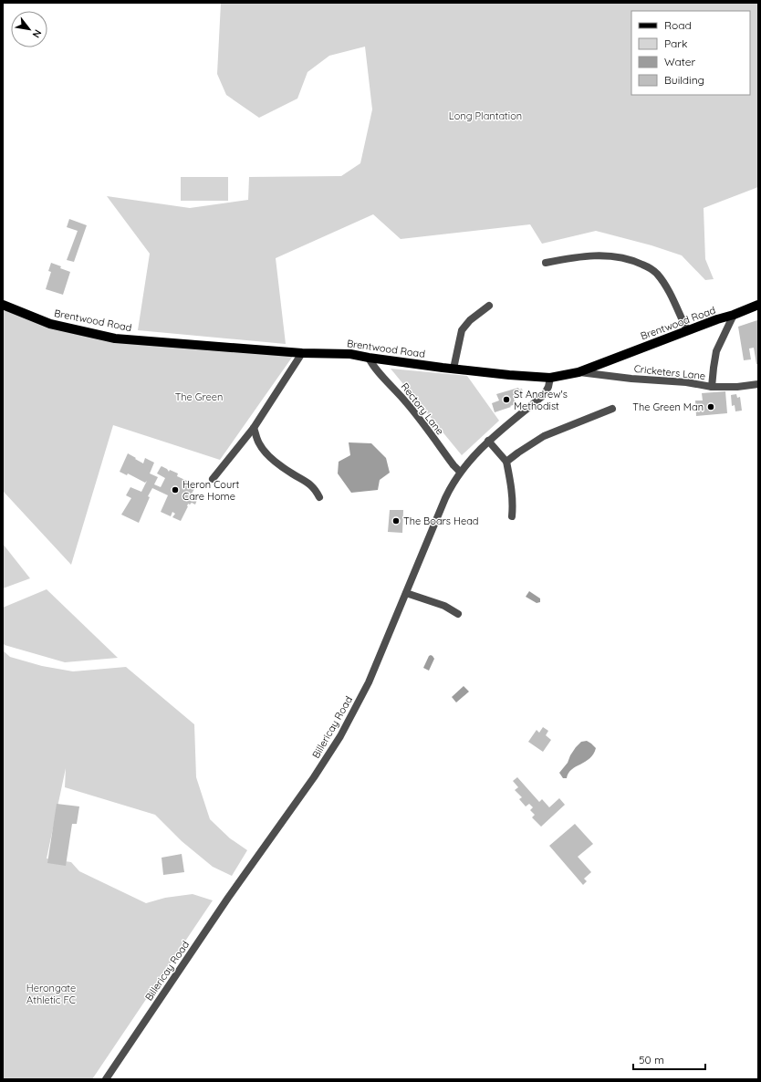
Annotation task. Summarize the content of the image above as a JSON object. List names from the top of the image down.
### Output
{
  "streets": {
    "main road": ["Brentwood Road"],
    "street": ["Cricketers Lane", "Rectory Lane", "Billericay Road"]
  },
  "crossings": [
    ["Brentwood Road", "Cricketers Lane"],
    ["Brentwood Road", "Rectory Lane"],
    ["Brentwood Road", "Billericay Road"],
    ["Rectory Lane", "Billericay Road"]
  ],
  "parks": ["Long Plantation", "The Green", "Herongate Athletic FC"],
  "places": [
    "St Andrew's Methodist",
    "The Green Man",
    "Heron Court Care Home",
    "The Boars Head"
  ],
  "legend": [
    "Road",
    "Park",
    "Water",
    "Building"
  ],
  "scale_bar": "50 m",
  "north": "bottom right"
}
